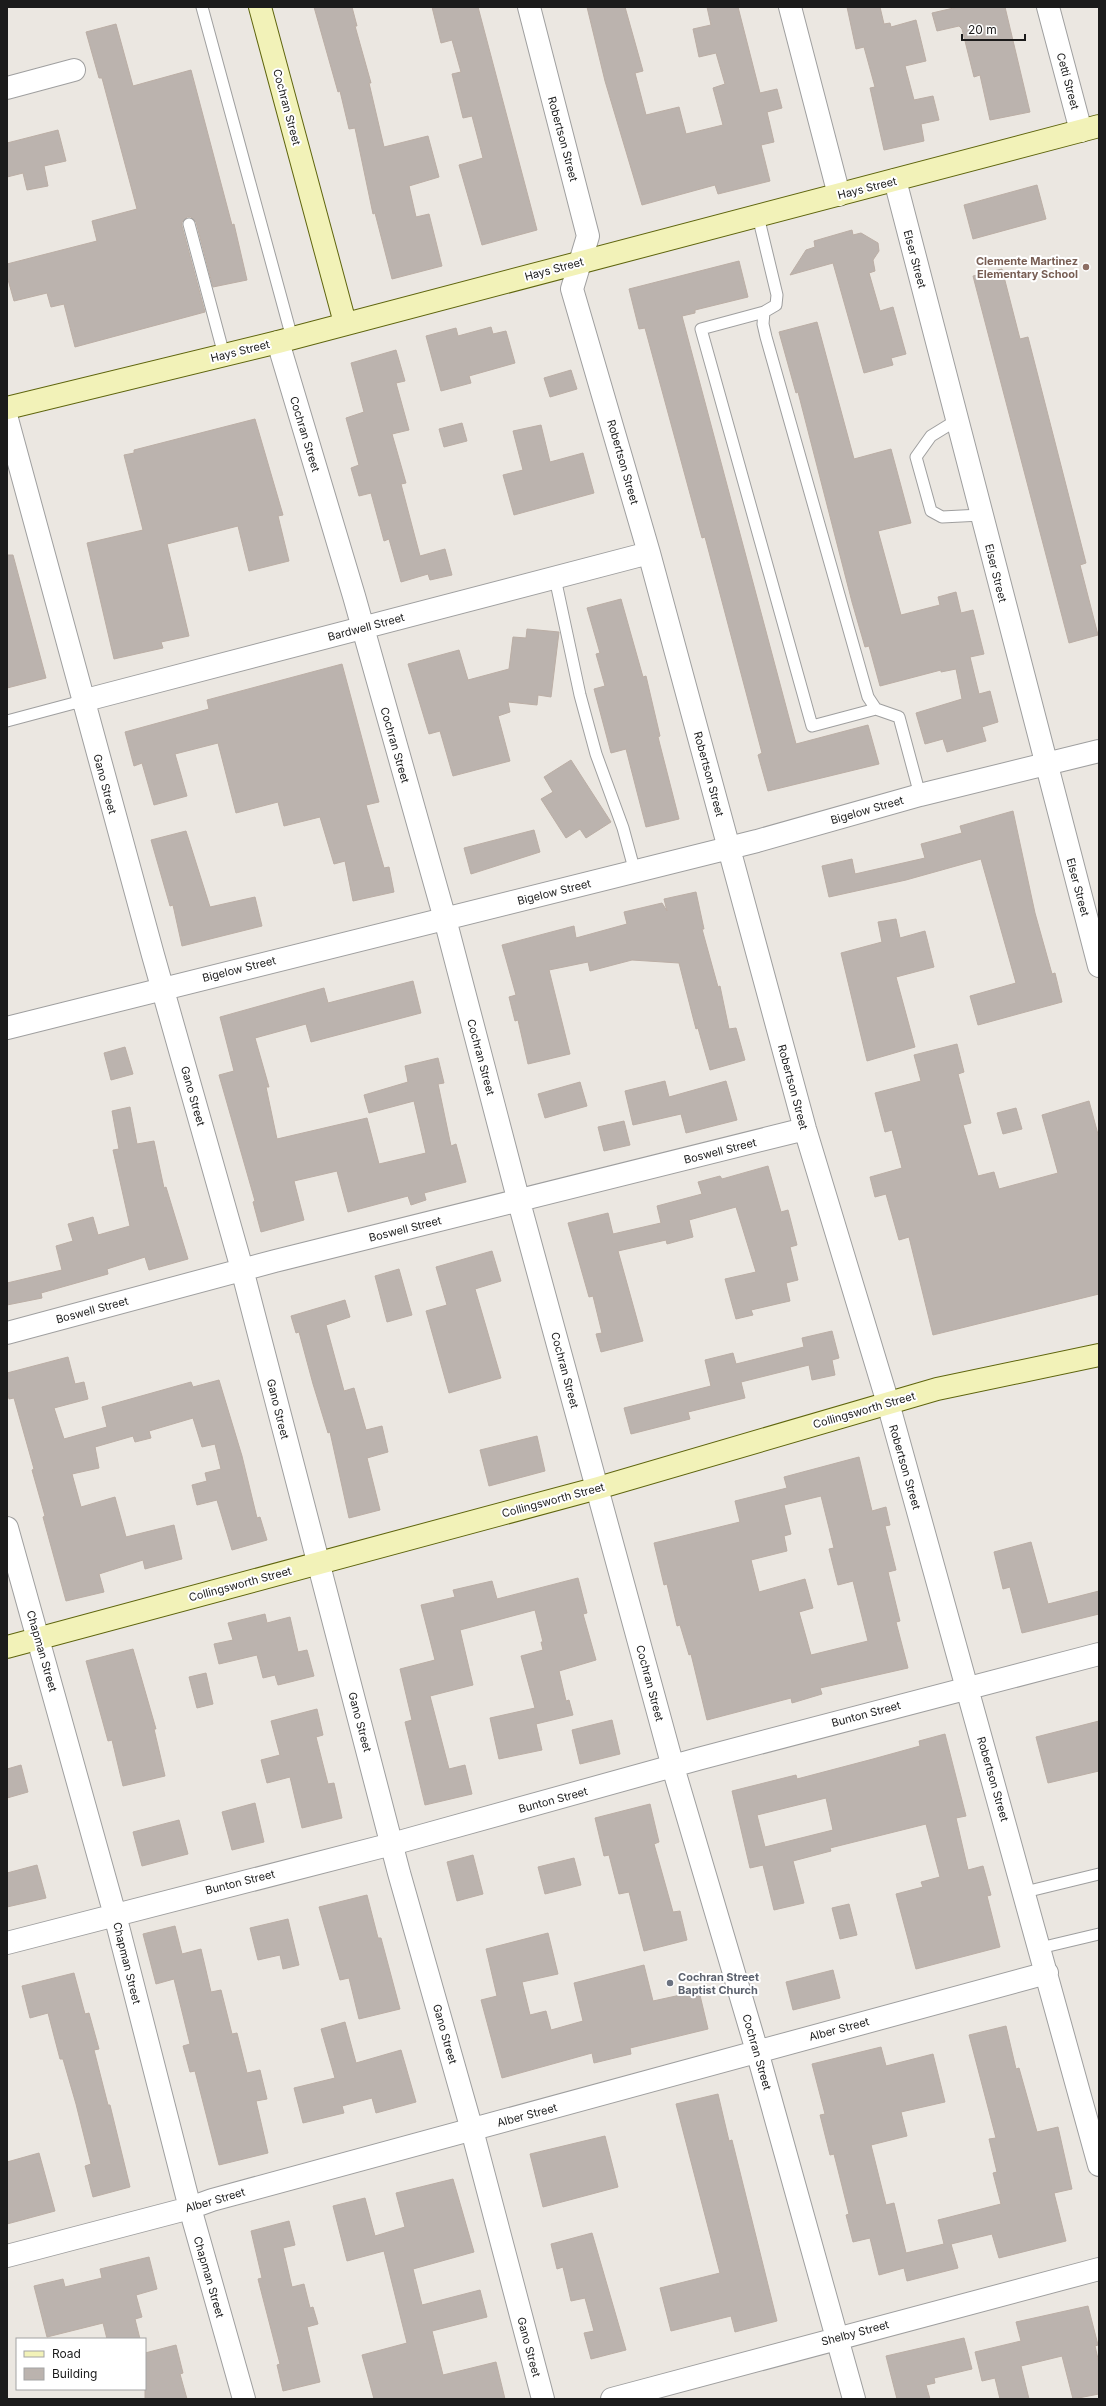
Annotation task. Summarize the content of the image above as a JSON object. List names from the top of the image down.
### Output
{
  "streets": {
    "street": [
      "Cetti Street",
      "Cochran Street",
      "Robertson Street",
      "Hays Street",
      "Elser Street",
      "Bardwell Street",
      "Gano Street",
      "Bigelow Street",
      "Boswell Street",
      "Collingsworth Street",
      "Chapman Street",
      "Bunton Street",
      "Alber Street",
      "Shelby Street"
    ]
  },
  "crossings": [
    ["Cetti Street", "Hays Street"],
    ["Cochran Street", "Hays Street"],
    ["Cochran Street", "Bardwell Street"],
    ["Cochran Street", "Bigelow Street"],
    ["Cochran Street", "Boswell Street"],
    ["Cochran Street", "Collingsworth Street"],
    ["Cochran Street", "Bunton Street"],
    ["Cochran Street", "Alber Street"],
    ["Cochran Street", "Shelby Street"],
    ["Robertson Street", "Hays Street"],
    ["Robertson Street", "Bardwell Street"],
    ["Robertson Street", "Bigelow Street"],
    ["Robertson Street", "Boswell Street"],
    ["Robertson Street", "Collingsworth Street"],
    ["Robertson Street", "Bunton Street"],
    ["Robertson Street", "Alber Street"],
    ["Hays Street", "Elser Street"],
    ["Elser Street", "Bigelow Street"],
    ["Bardwell Street", "Gano Street"],
    ["Gano Street", "Bigelow Street"],
    ["Gano Street", "Boswell Street"],
    ["Gano Street", "Collingsworth Street"],
    ["Gano Street", "Bunton Street"],
    ["Gano Street", "Alber Street"],
    ["Collingsworth Street", "Chapman Street"],
    ["Chapman Street", "Bunton Street"],
    ["Chapman Street", "Alber Street"]
  ],
  "places": ["Clemente Martinez Elementary School", "Cochran Street Baptist Church"],
  "legend": ["Road", "Building"],
  "scale_bar": "20 m"
}
